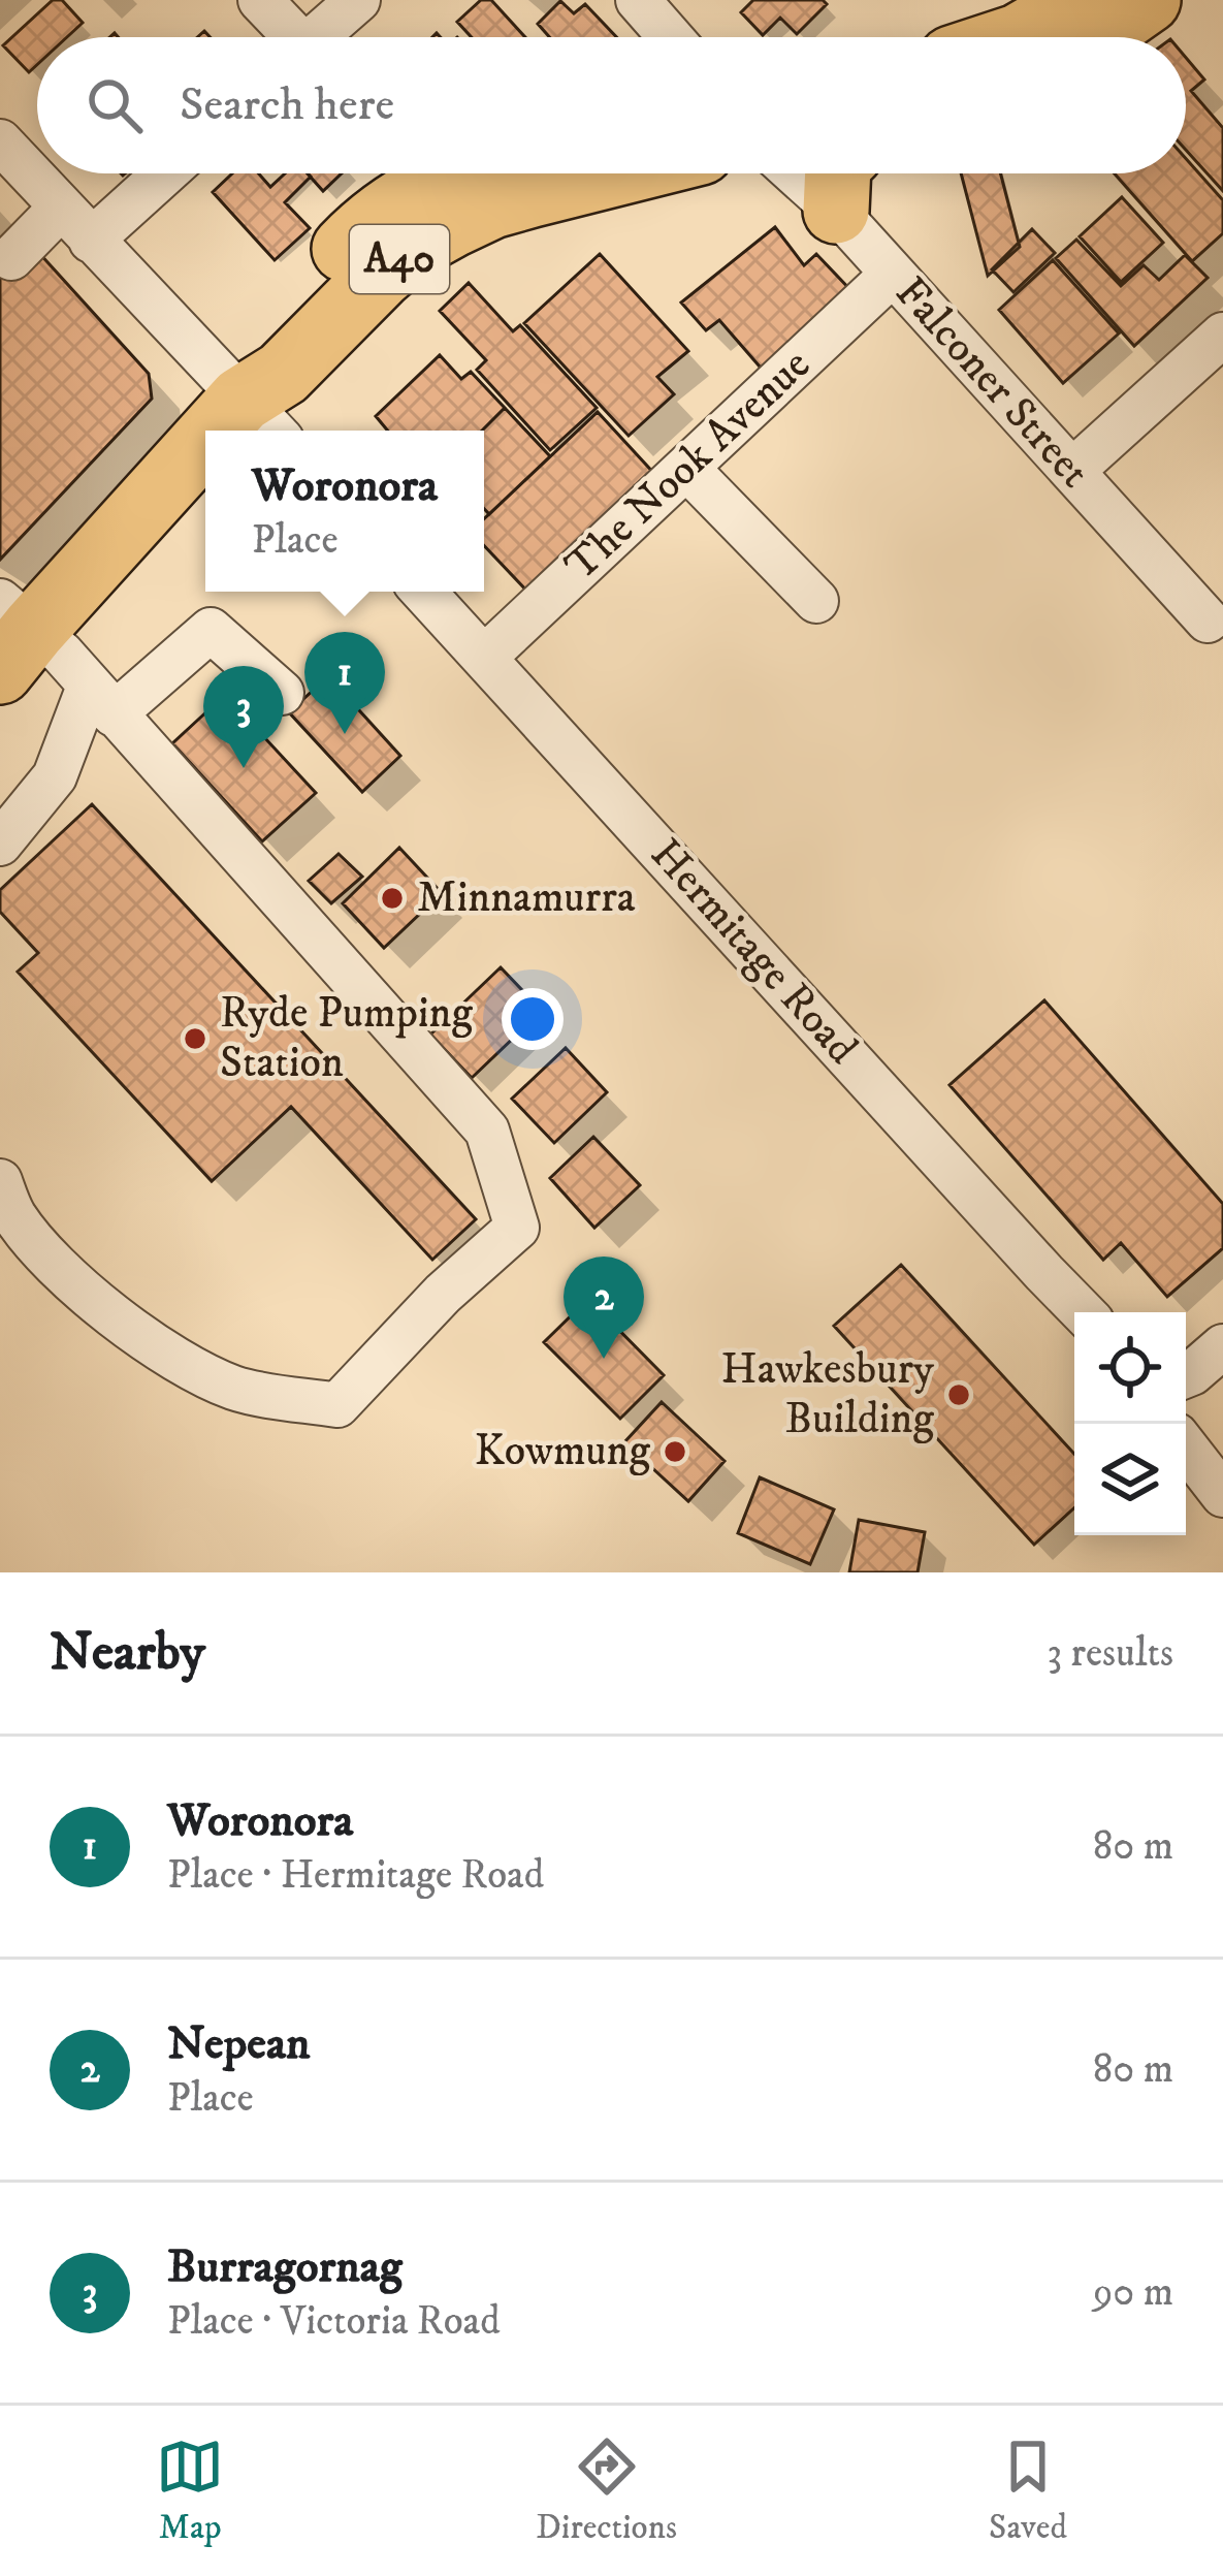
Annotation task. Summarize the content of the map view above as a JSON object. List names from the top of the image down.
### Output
{
  "streets": {
    "highway": ["A40"],
    "street": ["Falconer Street", "The Nook Avenue", "Hermitage Road"]
  },
  "crossings": [
    ["Falconer Street", "The Nook Avenue"],
    ["The Nook Avenue", "Hermitage Road"]
  ],
  "places": [
    "Minnamurra",
    "Ryde Pumping Station",
    "Hawkesbury Building",
    "Kowmung"
  ],
  "page": {
    "search": "Search here",
    "popup": ["Woronora", "Place"],
    "pins": ["1", "3", "2"],
    "heading": ["Nearby", "3 results"],
    "list": [
      {
        "mark": "1",
        "name": "Woronora",
        "note": "Place · Hermitage Road",
        "value": "80 m"
      },
      {
        "mark": "2",
        "name": "Nepean",
        "note": "Place",
        "value": "80 m"
      },
      {
        "mark": "3",
        "name": "Burragornag",
        "note": "Place · Victoria Road",
        "value": "90 m"
      }
    ],
    "nav": ["Map", "Directions", "Saved"]
  }
}
